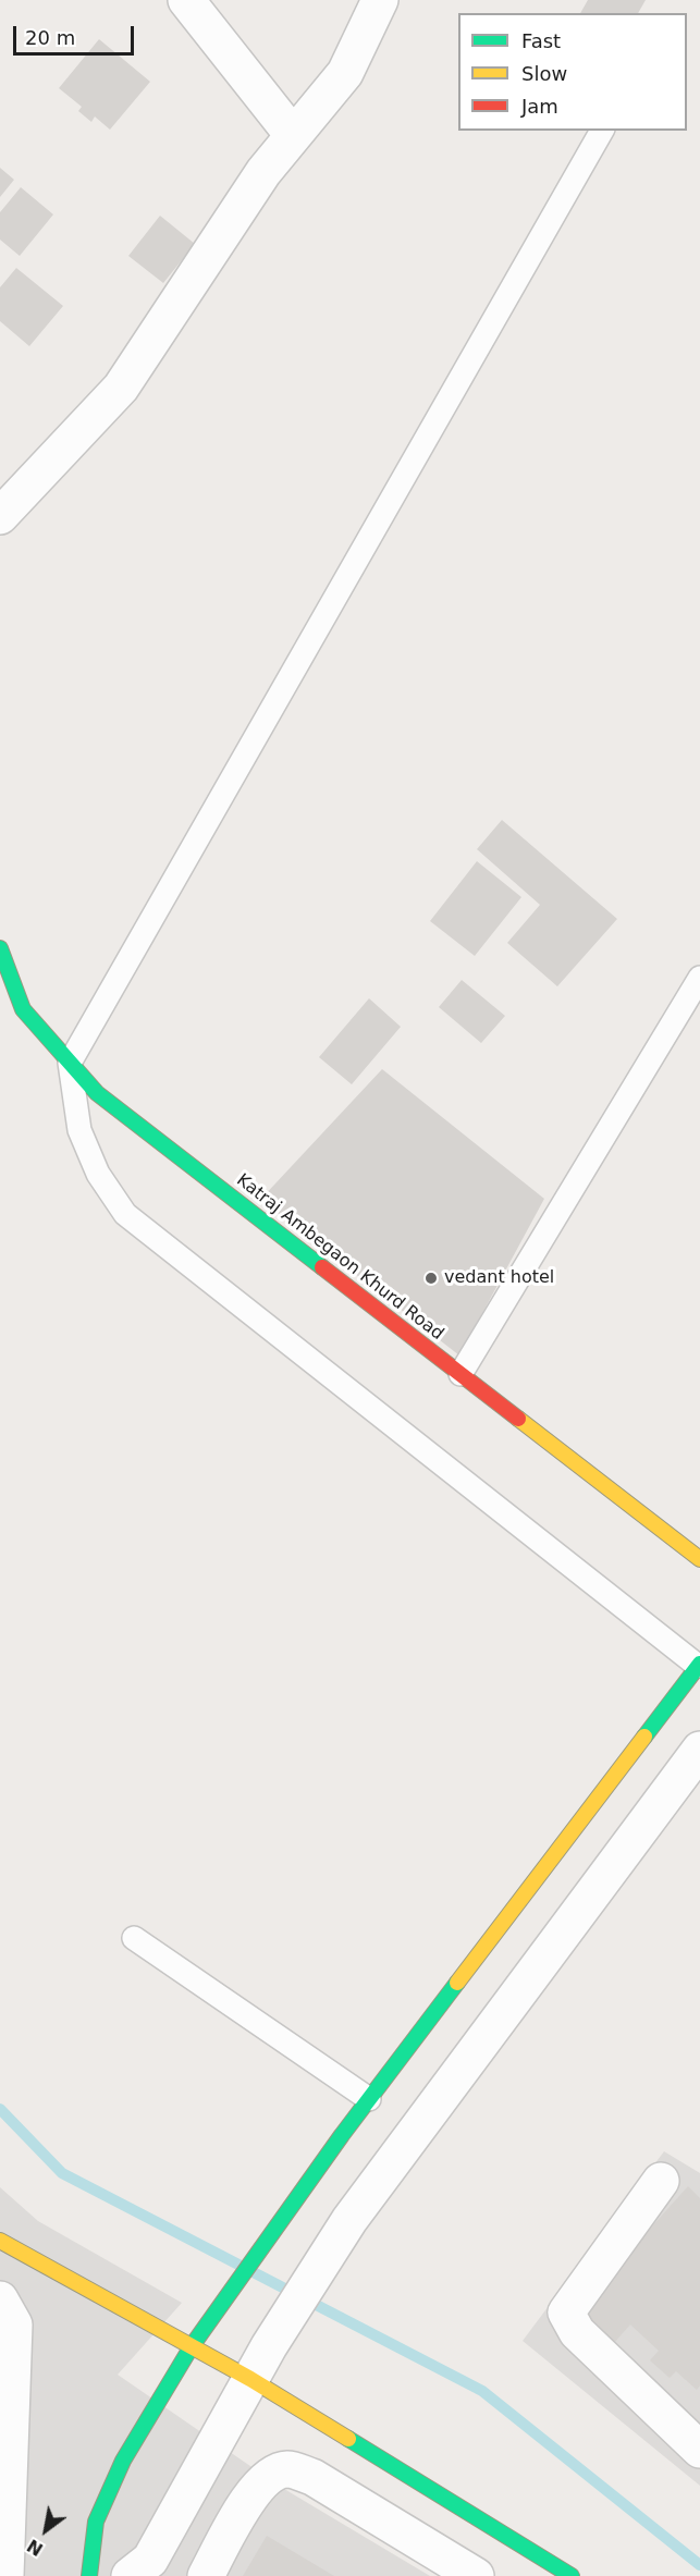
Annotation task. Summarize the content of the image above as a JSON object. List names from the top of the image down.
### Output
{
  "streets": {
    "street": ["Katraj Ambegaon Khurd Road"]
  },
  "places": ["vedant hotel"],
  "legend": ["Fast", "Slow", "Jam"],
  "scale_bar": "20 m",
  "north": "bottom left"
}
